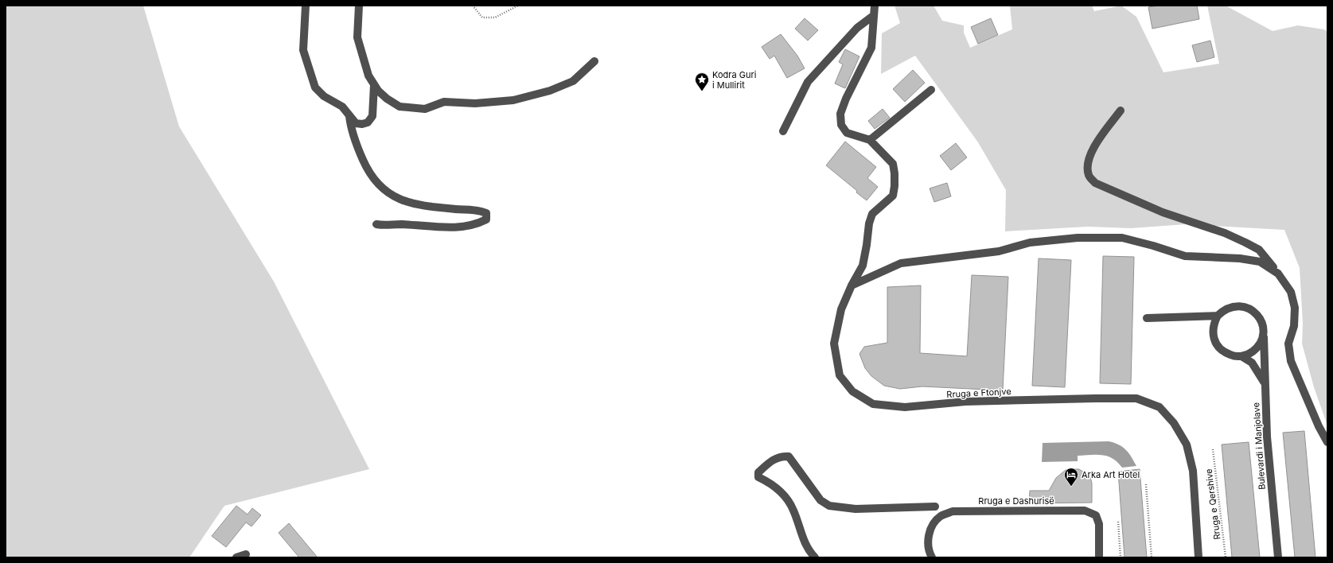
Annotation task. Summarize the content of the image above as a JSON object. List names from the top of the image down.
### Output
{
  "streets": {
    "street": ["Rruga e Ftonjve", "Bulevardi i Manjolave", "Rruga e Dashurisë"],
    "path": ["Rruga e Qershive"]
  },
  "places": {
    "place": ["Kodra Guri i Mullirit"],
    "hotel": ["Arka Art Hotel"]
  }
}
